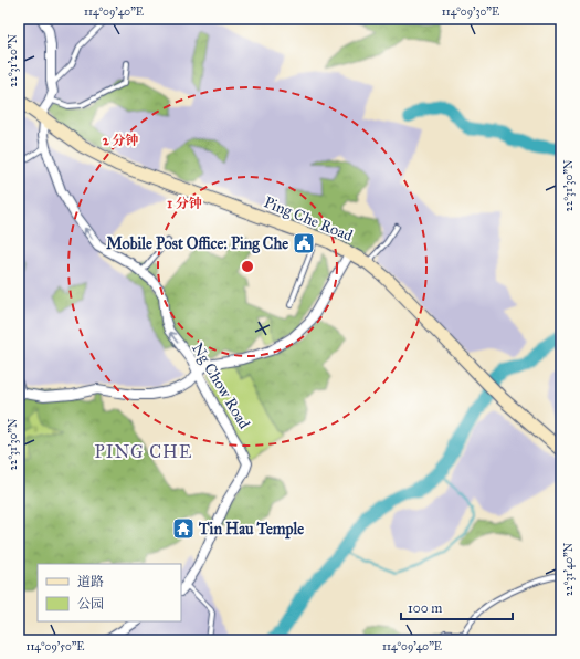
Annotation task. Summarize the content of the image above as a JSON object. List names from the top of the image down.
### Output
{
  "streets": {
    "street": ["Ping Che Road", "Ng Chow Road"]
  },
  "crossings": [
    ["Ping Che Road", "Ng Chow Road"]
  ],
  "one_way": ["Ng Chow Road"],
  "districts": ["PING CHE"],
  "places": {
    "public building": ["Mobile Post Office: Ping Che"],
    "temple": ["Tin Hau Temple"]
  },
  "legend": ["道路", "公园"],
  "scale_bar": "100 m",
  "coordinates": [
    "114°09'40\"E",
    "114°09'30\"E",
    "22°31'20\"N",
    "22°31'30\"N",
    "22°31'40\"N",
    "114°09'50\"E"
  ],
  "rings": ["2 分钟", "1 分钟"]
}
